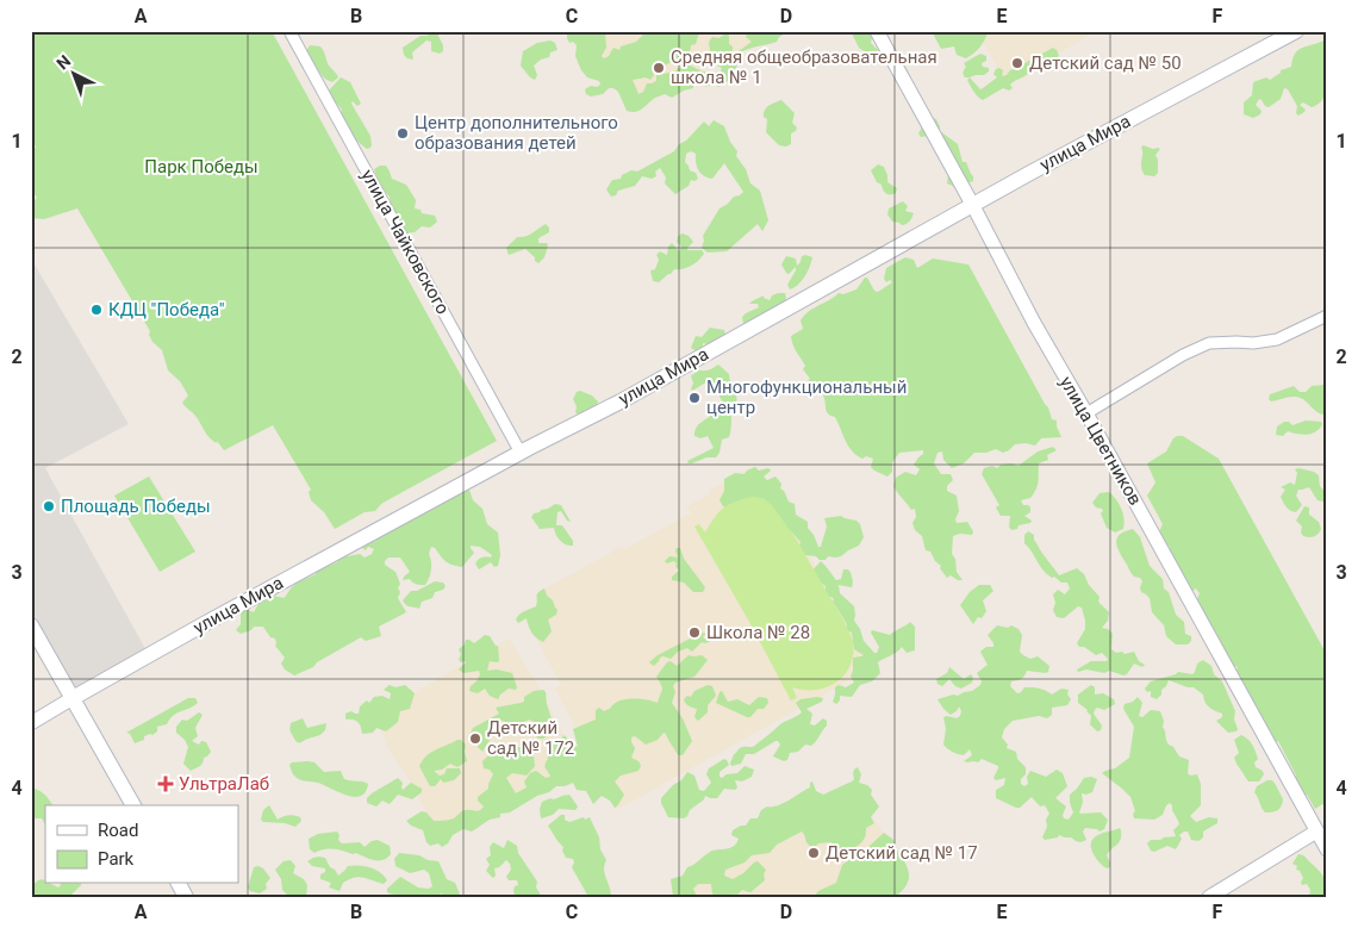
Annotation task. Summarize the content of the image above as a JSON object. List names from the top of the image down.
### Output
{
  "streets": {
    "main road": ["улица Мира"],
    "street": ["улица Чайковского", "улица Цветников"]
  },
  "crossings": [
    ["улица Мира", "улица Чайковского"],
    ["улица Мира", "улица Цветников"]
  ],
  "parks": ["Парк Победы"],
  "places": {
    "other": [
      "Детский сад № 50",
      "Средняя общеобразовательная школа № 1",
      "Центр дополнительного образования детей",
      "КДЦ \"Победа\"",
      "Многофункциональный центр",
      "Площадь Победы",
      "Школа № 28",
      "Детский сад № 172",
      "Детский сад № 17"
    ],
    "health": ["УльтраЛаб"]
  },
  "legend": ["Road", "Park"],
  "north": "top left",
  "grid": {
    "columns": [
      "A",
      "B",
      "C",
      "D",
      "E",
      "F"
    ],
    "rows": [
      "1",
      "2",
      "3",
      "4"
    ]
  }
}
